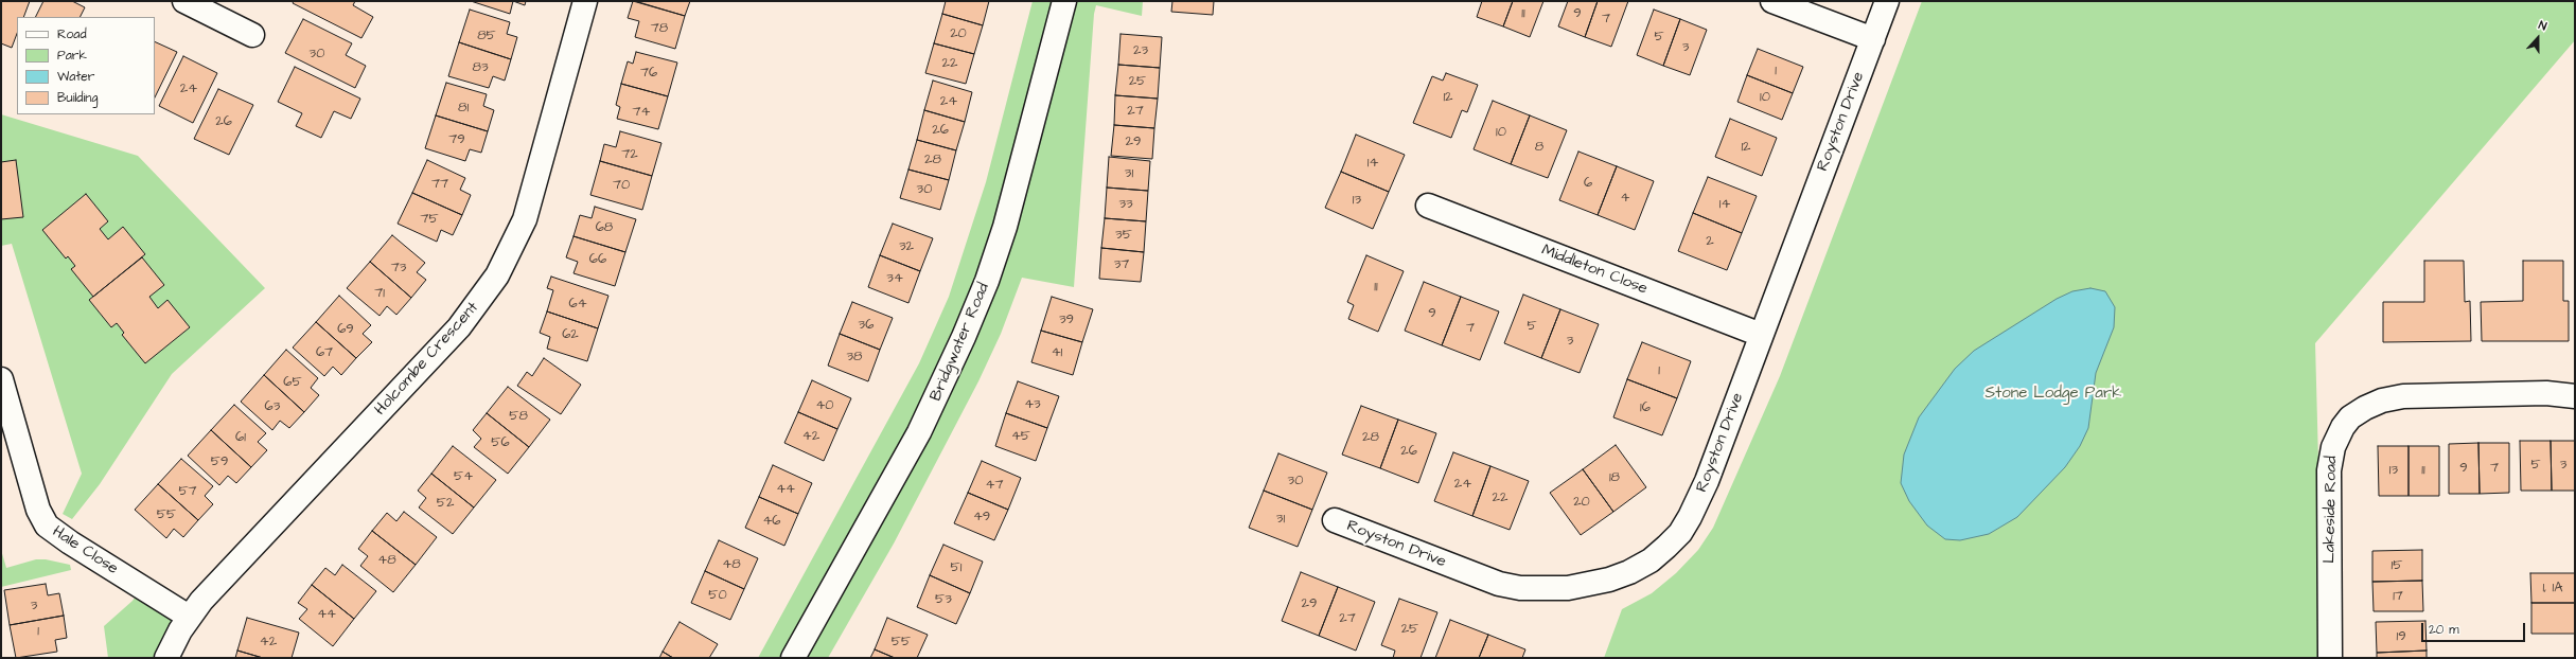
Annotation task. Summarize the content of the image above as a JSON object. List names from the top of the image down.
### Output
{
  "streets": {
    "street": [
      "Royston Drive",
      "Middleton Close",
      "Bridgwater Road",
      "Holcombe Crescent",
      "Lakeside Road",
      "Hale Close"
    ]
  },
  "crossings": [
    ["Royston Drive", "Middleton Close"],
    ["Holcombe Crescent", "Hale Close"]
  ],
  "parks": ["Stone Lodge Park"],
  "house_numbers": [
    "11",
    "9",
    "7",
    "78",
    "20",
    "85",
    "5",
    "3",
    "23",
    "30",
    "22",
    "83",
    "1",
    "76",
    "25",
    "24",
    "12",
    "10",
    "24",
    "81",
    "27",
    "74",
    "26",
    "26",
    "10",
    "79",
    "29",
    "8",
    "12",
    "72",
    "28",
    "14",
    "31",
    "6",
    "77",
    "70",
    "30",
    "4",
    "13",
    "33",
    "14",
    "75",
    "68",
    "35",
    "2",
    "32",
    "66",
    "37",
    "73",
    "34",
    "11",
    "71",
    "64",
    "9",
    "39",
    "36",
    "5",
    "7",
    "69",
    "62",
    "3",
    "67",
    "41",
    "38",
    "1",
    "65",
    "43",
    "40",
    "63",
    "16",
    "58",
    "42",
    "45",
    "61",
    "28",
    "56",
    "26",
    "59",
    "5",
    "3",
    "9",
    "7",
    "13",
    "11",
    "54",
    "18",
    "30",
    "24",
    "47",
    "44",
    "57",
    "22",
    "20",
    "52",
    "55",
    "49",
    "31",
    "46",
    "48",
    "48",
    "15",
    "51",
    "1, 1A",
    "50",
    "17",
    "53",
    "29",
    "3",
    "44",
    "27",
    "25",
    "1",
    "19",
    "42",
    "55"
  ],
  "legend": [
    "Road",
    "Park",
    "Water",
    "Building"
  ],
  "scale_bar": "20 m",
  "north": "top"
}
